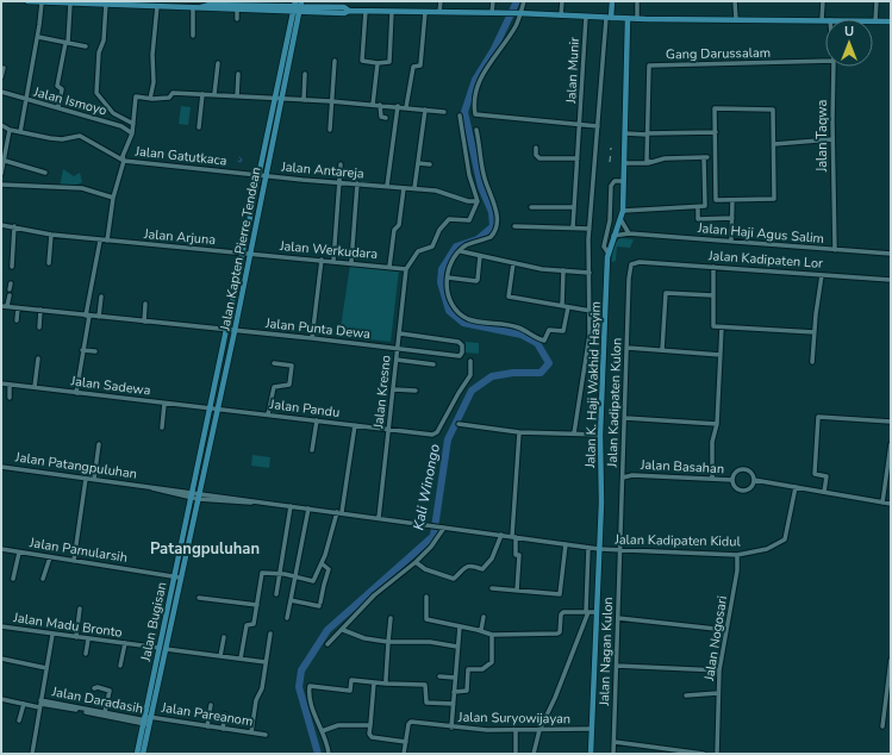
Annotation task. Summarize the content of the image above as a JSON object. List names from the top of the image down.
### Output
{
  "streets": {
    "main road": ["Jalan Kapten Pierre Tendean", "Jalan K. Haji Wakhid Hasyim", "Jalan Bugisan"],
    "street": [
      "Gang Darussalam",
      "Jalan Munir",
      "Jalan Ismoyo",
      "Jalan Taqwa",
      "Jalan Gatutkaca",
      "Jalan Antareja",
      "Jalan Haji Agus Salim",
      "Jalan Arjuna",
      "Jalan Werkudara",
      "Jalan Kadipaten Lor",
      "Jalan Punta Dewa",
      "Jalan Sadewa",
      "Jalan Kresno",
      "Jalan Kadipaten Kulon",
      "Jalan Pandu",
      "Jalan Patangpuluhan",
      "Jalan Basahan",
      "Jalan Kadipaten Kidul",
      "Jalan Pamularsih",
      "Jalan Madu Bronto",
      "Jalan Nogosari",
      "Jalan Nagan Kulon",
      "Jalan Daradasih",
      "Jalan Pareanom",
      "Jalan Suryowijayan"
    ]
  },
  "crossings": [
    ["Jalan Taqwa", "Jalan Haji Agus Salim"],
    ["Jalan Gatutkaca", "Jalan Antareja"],
    ["Jalan Gatutkaca", "Jalan Kapten Pierre Tendean"],
    ["Jalan Antareja", "Jalan Kapten Pierre Tendean"],
    ["Jalan Haji Agus Salim", "Jalan K. Haji Wakhid Hasyim"],
    ["Jalan Arjuna", "Jalan Kapten Pierre Tendean"],
    ["Jalan Arjuna", "Jalan Werkudara"],
    ["Jalan Kapten Pierre Tendean", "Jalan Werkudara"],
    ["Jalan Kapten Pierre Tendean", "Jalan Punta Dewa"],
    ["Jalan Kapten Pierre Tendean", "Jalan Sadewa"],
    ["Jalan Kapten Pierre Tendean", "Jalan Pandu"],
    ["Jalan Kapten Pierre Tendean", "Jalan Patangpuluhan"],
    ["Jalan Kapten Pierre Tendean", "Jalan Bugisan"],
    ["Jalan Werkudara", "Jalan Kresno"],
    ["Jalan Kadipaten Lor", "Jalan Kadipaten Kulon"],
    ["Jalan Punta Dewa", "Jalan Kresno"],
    ["Jalan K. Haji Wakhid Hasyim", "Jalan Kadipaten Kidul"],
    ["Jalan K. Haji Wakhid Hasyim", "Jalan Suryowijayan"],
    ["Jalan Sadewa", "Jalan Pandu"],
    ["Jalan Kresno", "Jalan Pandu"],
    ["Jalan Kresno", "Jalan Patangpuluhan"],
    ["Jalan Kresno", "Jalan Kadipaten Kidul"],
    ["Jalan Kadipaten Kulon", "Jalan Basahan"],
    ["Jalan Kadipaten Kulon", "Jalan Kadipaten Kidul"],
    ["Jalan Kadipaten Kulon", "Jalan Nagan Kulon"],
    ["Jalan Patangpuluhan", "Jalan Kadipaten Kidul"],
    ["Jalan Patangpuluhan", "Jalan Bugisan"],
    ["Jalan Kadipaten Kidul", "Jalan Nogosari"],
    ["Jalan Kadipaten Kidul", "Jalan Nagan Kulon"],
    ["Jalan Pamularsih", "Jalan Bugisan"],
    ["Jalan Bugisan", "Jalan Madu Bronto"],
    ["Jalan Bugisan", "Jalan Daradasih"],
    ["Jalan Bugisan", "Jalan Pareanom"],
    ["Jalan Daradasih", "Jalan Pareanom"]
  ],
  "districts": ["Patangpuluhan"],
  "water": ["Kali Winongo"],
  "north": "top"
}
